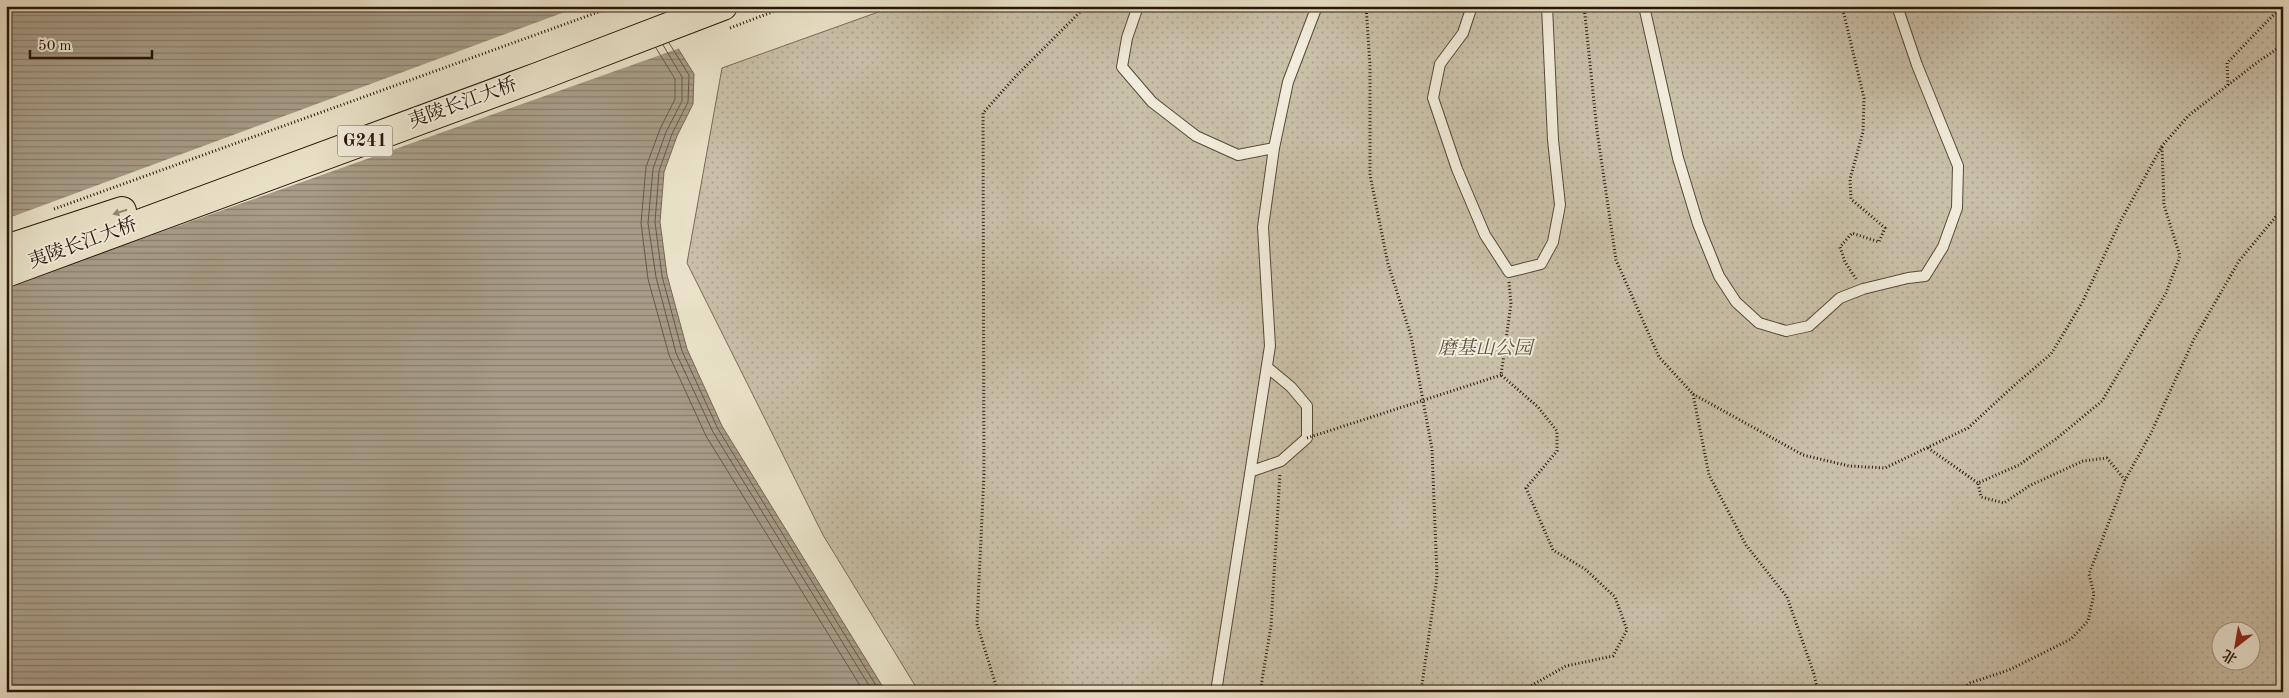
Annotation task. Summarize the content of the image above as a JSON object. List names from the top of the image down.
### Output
{
  "streets": {
    "highway": ["夷陵长江大桥", "G241"]
  },
  "parks": ["磨基山公园"],
  "scale_bar": "50 m",
  "north": "bottom left"
}
